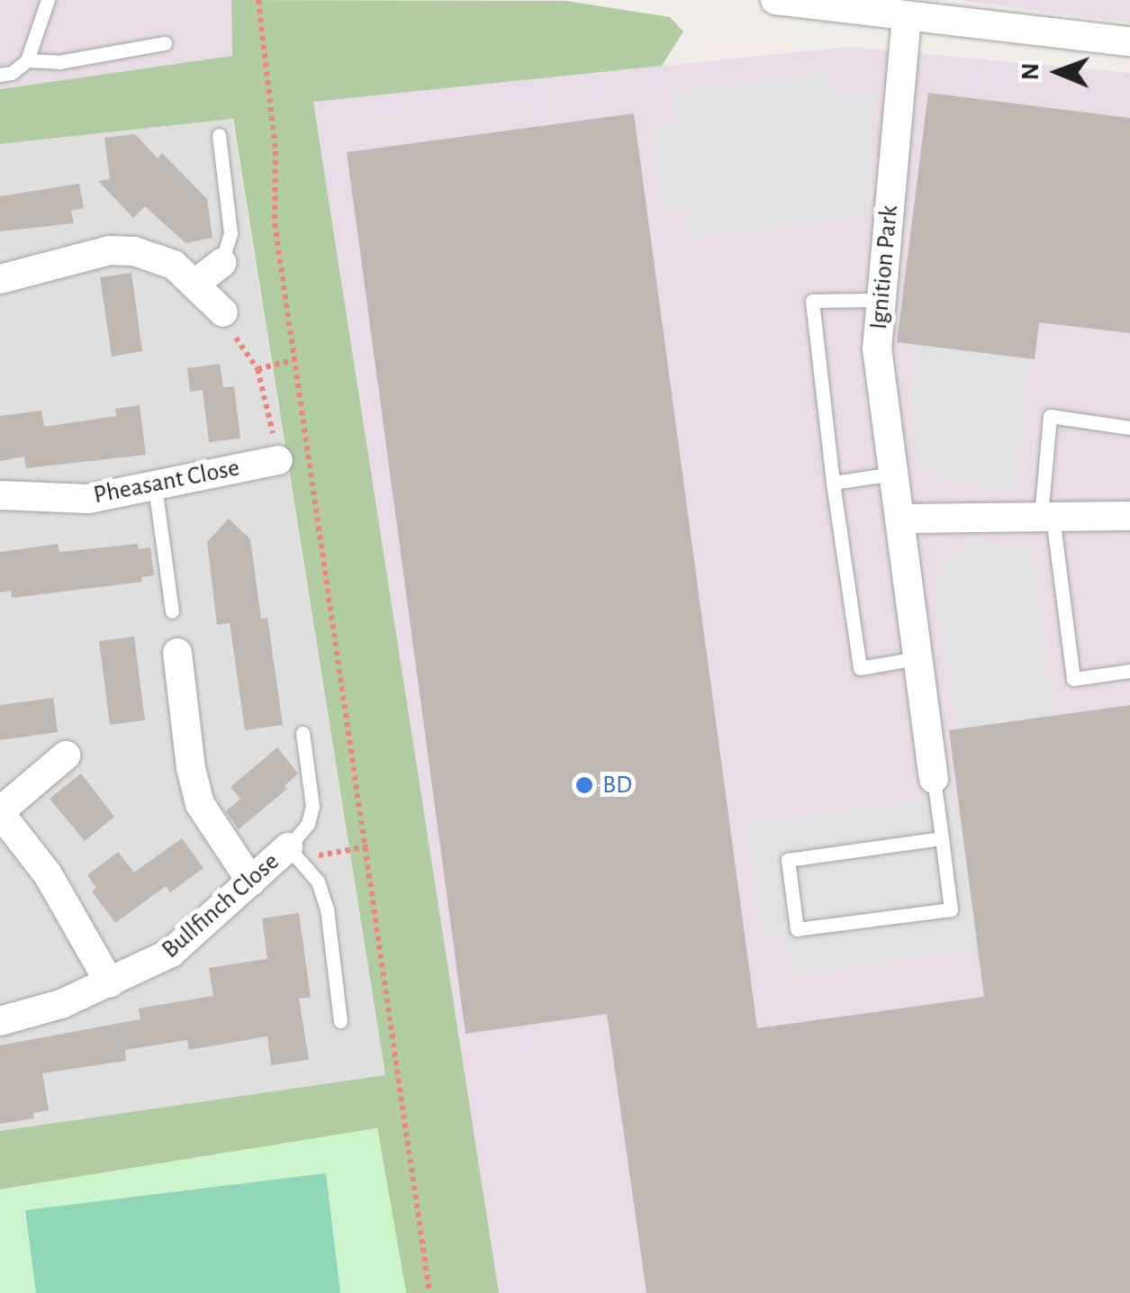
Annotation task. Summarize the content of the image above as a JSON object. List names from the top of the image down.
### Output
{
  "streets": {
    "street": ["Ignition Park", "Pheasant Close", "Bullfinch Close"]
  },
  "places": ["BD"],
  "north": "left"
}
